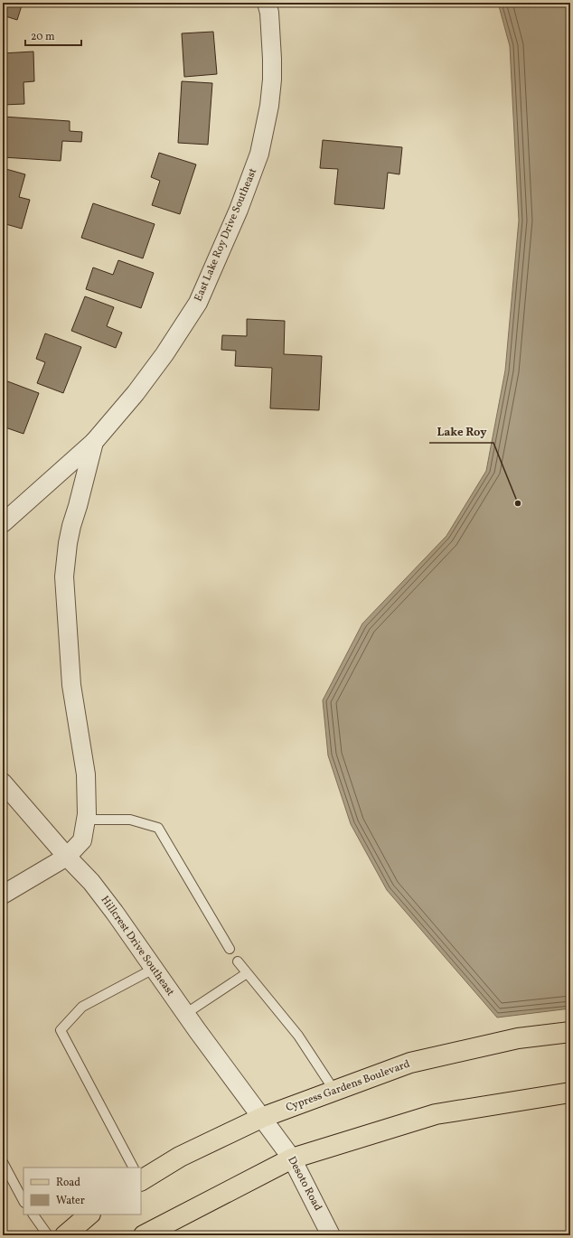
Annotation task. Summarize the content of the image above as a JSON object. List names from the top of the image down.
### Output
{
  "streets": {
    "main road": ["Cypress Gardens Boulevard"],
    "street": ["East Lake Roy Drive Southeast", "Hillcrest Drive Southeast", "Desoto Road"]
  },
  "crossings": [
    ["East Lake Roy Drive Southeast", "Hillcrest Drive Southeast"],
    ["Hillcrest Drive Southeast", "Cypress Gardens Boulevard"],
    ["Hillcrest Drive Southeast", "Desoto Road"],
    ["Cypress Gardens Boulevard", "Desoto Road"]
  ],
  "places": ["Lake Roy"],
  "legend": ["Road", "Water"],
  "scale_bar": "20 m"
}
